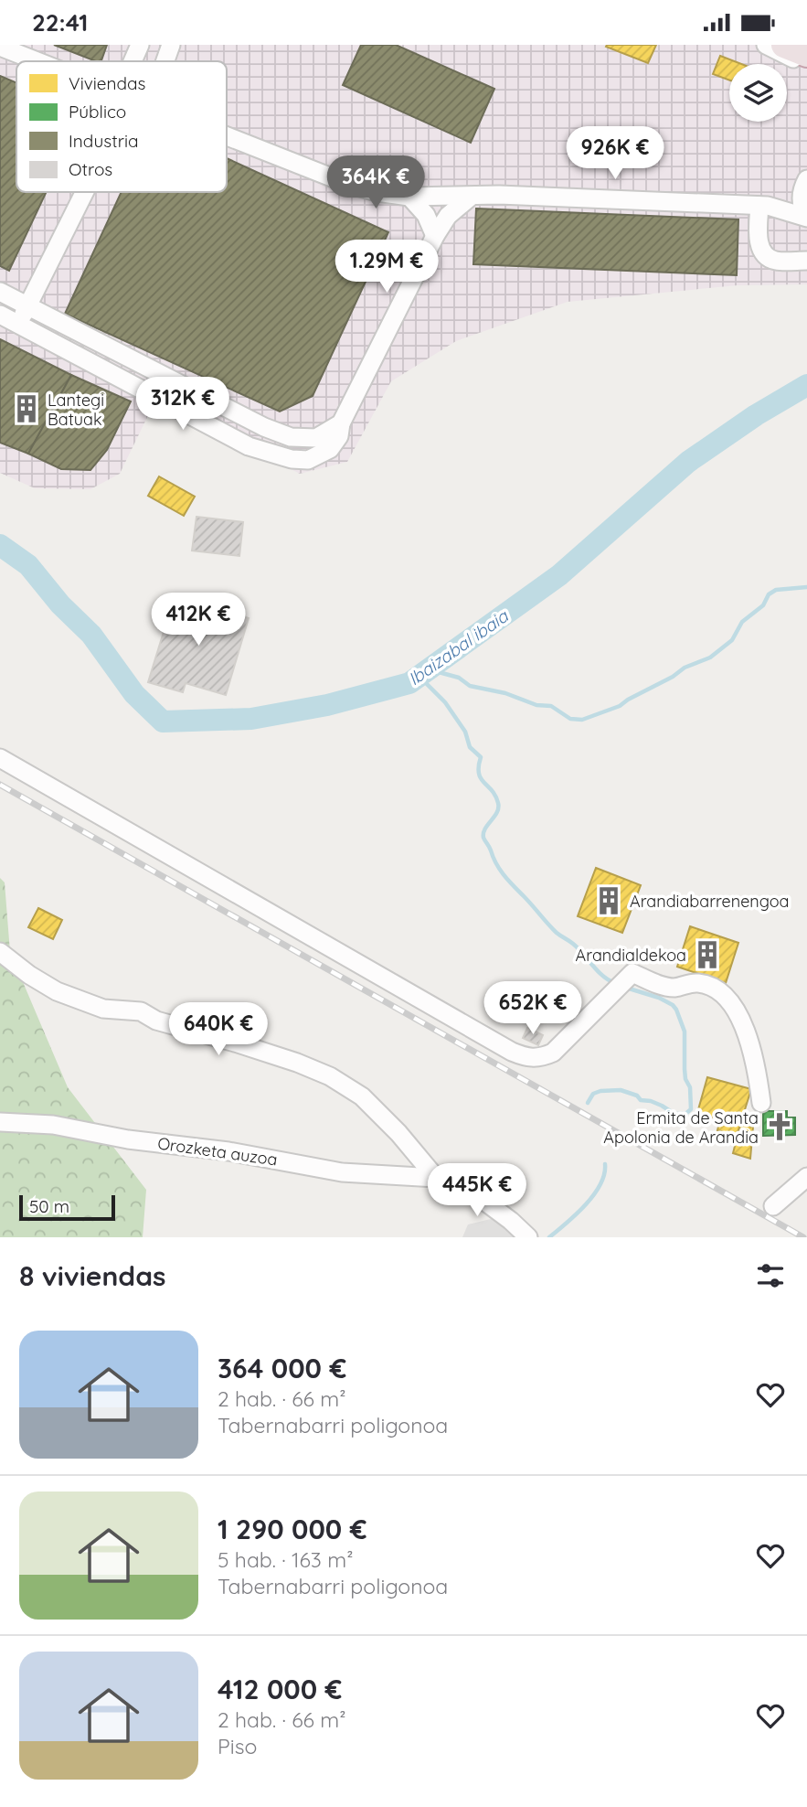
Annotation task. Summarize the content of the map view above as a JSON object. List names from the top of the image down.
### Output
{
  "streets": {
    "street": ["Orozketa auzoa"]
  },
  "water": ["Ibaizabal ibaia"],
  "places": {
    "building": ["Lantegi Batuak", "Arandiabarrenengoa", "Arandialdekoa"],
    "church": ["Ermita de Santa Apolonia de Arandia"]
  },
  "legend": [
    "Viviendas",
    "Público",
    "Industria",
    "Otros"
  ],
  "scale_bar": "50 m",
  "page": {
    "status": "22:41",
    "price": [
      "926K €",
      "364K €",
      "1.29M €",
      "312K €",
      "412K €",
      "652K €",
      "640K €",
      "445K €"
    ],
    "scale": "50 m",
    "heading": "8 viviendas",
    "list": [
      {
        "name": "364 000 €",
        "note": "2 hab. · 66 m² · Tabernabarri poligonoa"
      },
      {
        "name": "1 290 000 €",
        "note": "5 hab. · 163 m² · Tabernabarri poligonoa"
      },
      {
        "name": "412 000 €",
        "note": "2 hab. · 66 m² · Piso"
      }
    ]
  }
}
